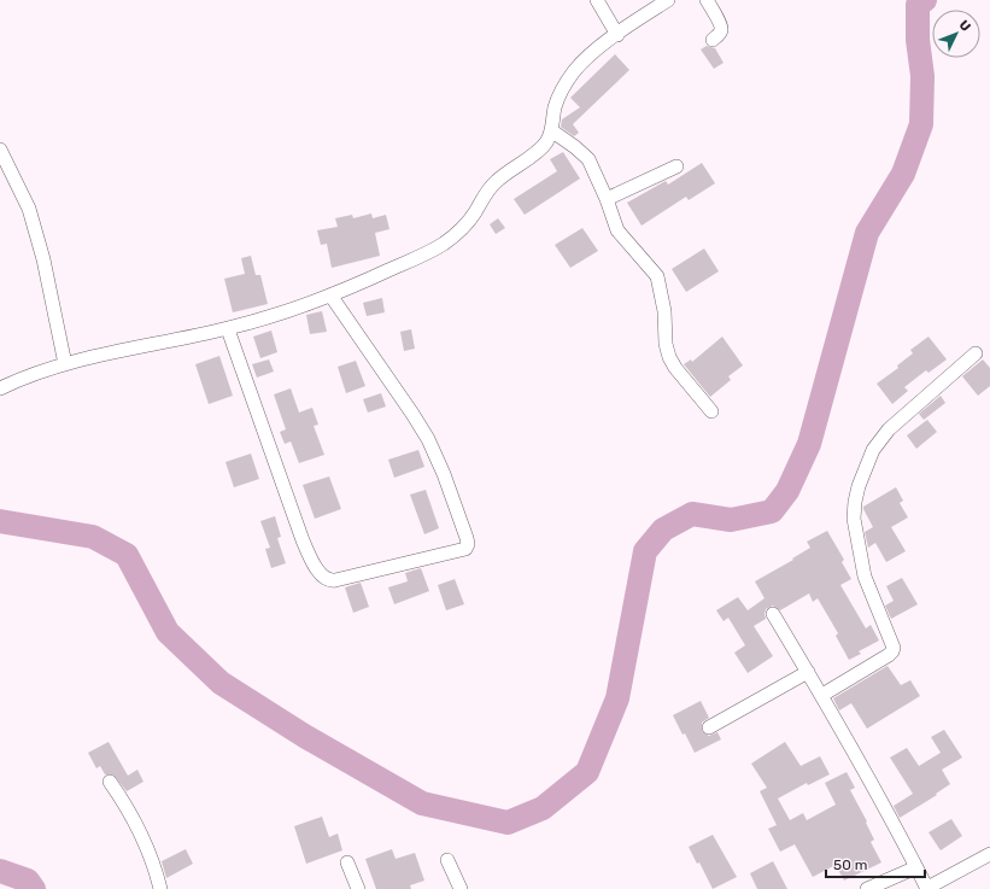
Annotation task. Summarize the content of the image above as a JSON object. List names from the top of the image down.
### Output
{
  "scale_bar": "50 m",
  "north": "top right"
}
